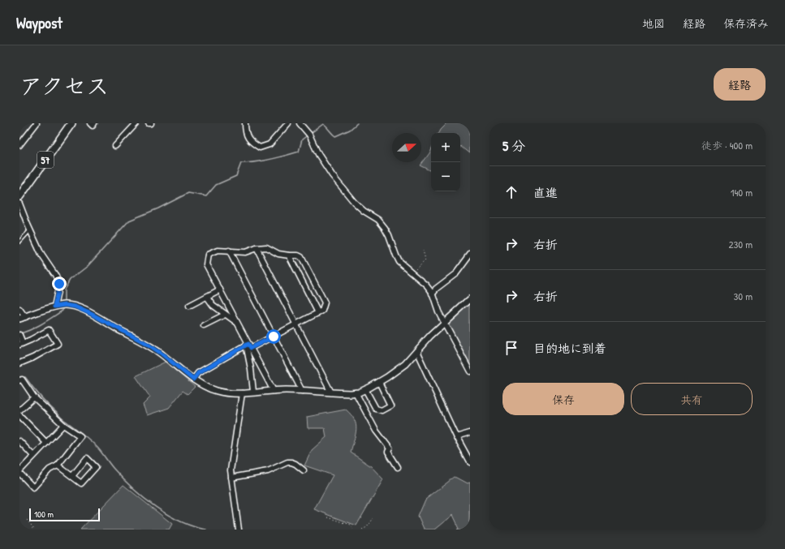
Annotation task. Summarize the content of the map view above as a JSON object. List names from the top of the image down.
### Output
{
  "streets": {
    "main road": ["57"]
  },
  "scale_bar": "100 m",
  "north": "right",
  "page": {
    "header": "Waypost",
    "nav": ["地図", "経路", "保存済み"],
    "title": "アクセス",
    "buttons": [
      "経路",
      ["保存", "共有"]
    ],
    "heading": ["5 分", "徒歩 · 400 m"],
    "map_buttons": ["+", "−"],
    "list": [
      ["直進", "140 m"],
      ["右折", "230 m"],
      ["右折", "30 m"],
      "目的地に到着"
    ],
    "scale": "100 m"
  }
}
